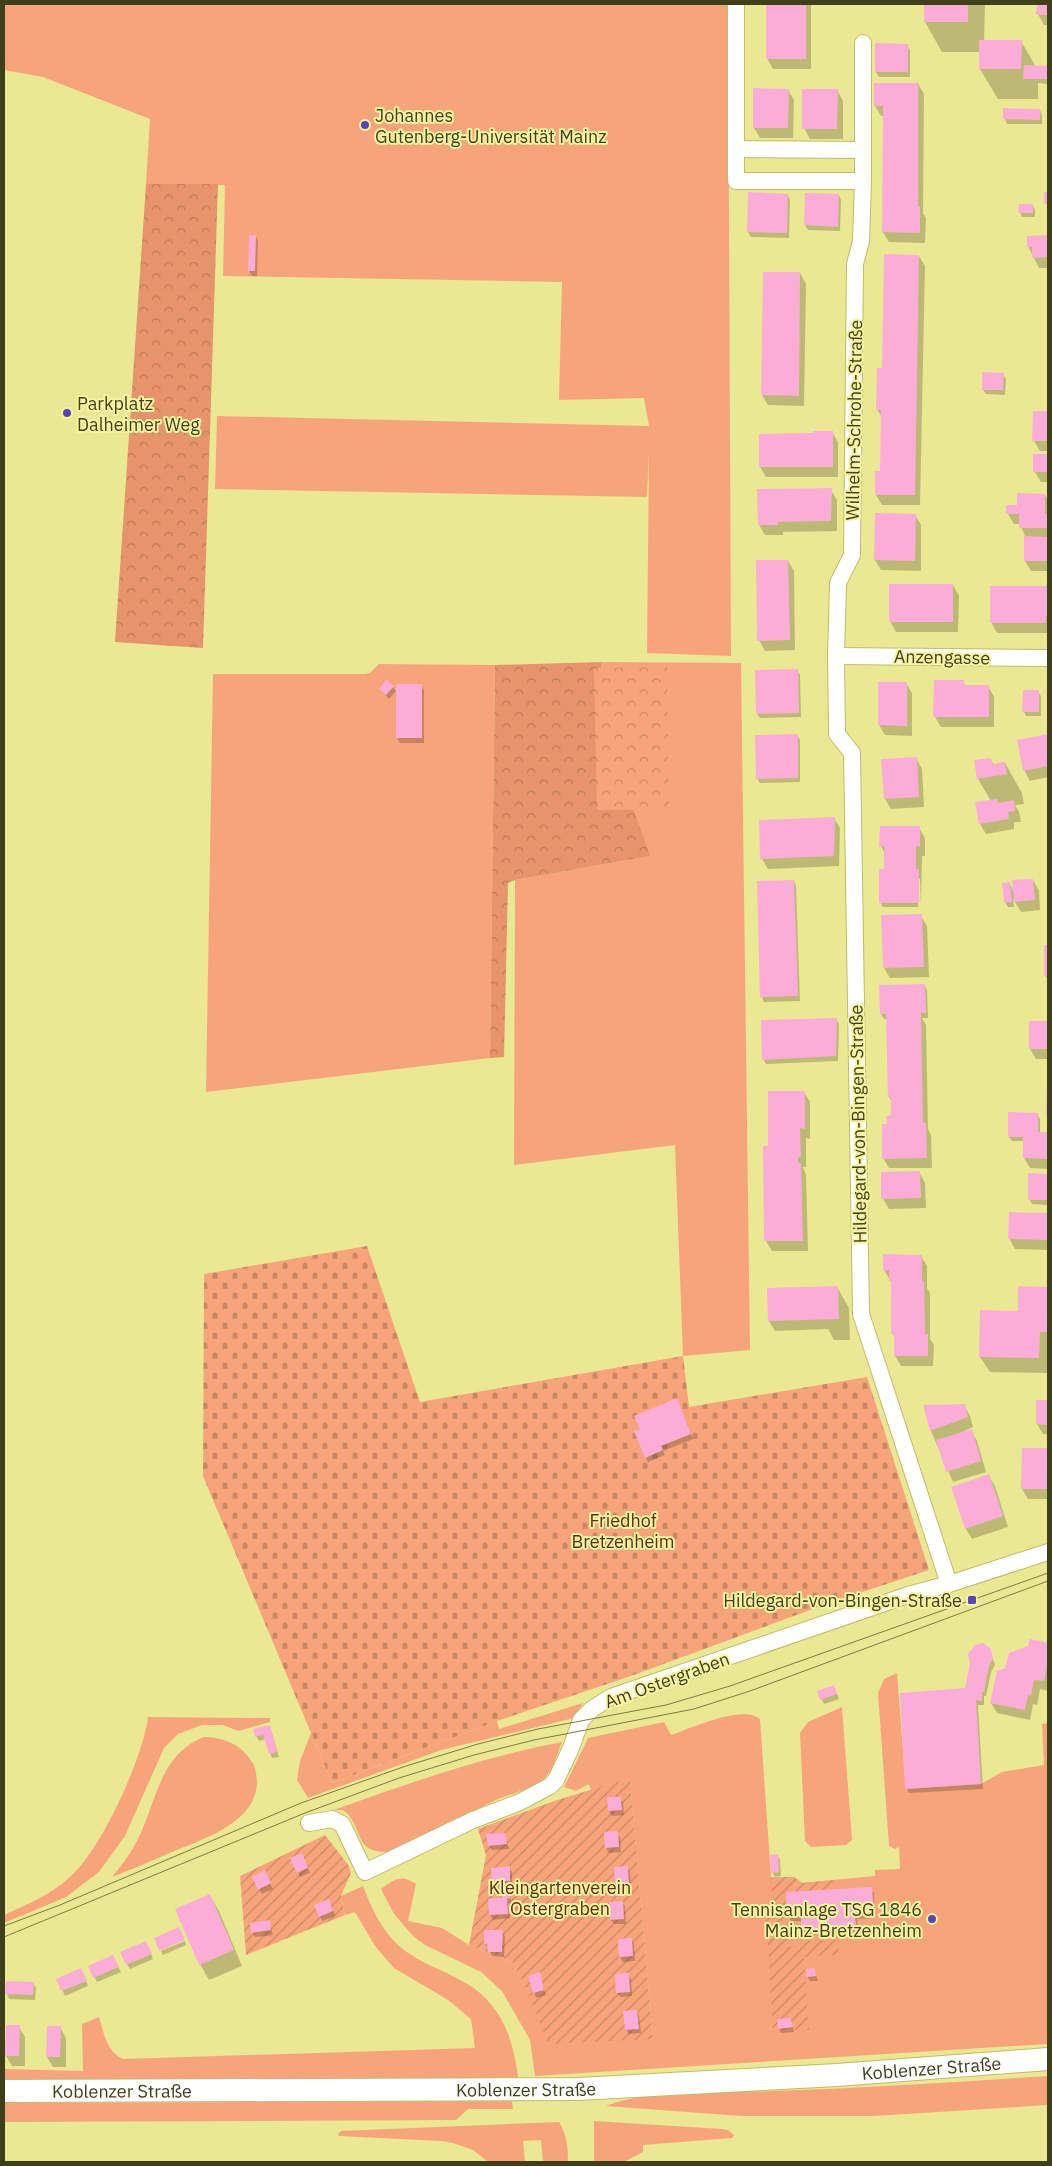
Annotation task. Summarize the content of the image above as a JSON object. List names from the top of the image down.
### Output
{
  "streets": {
    "main road": ["Koblenzer Straße"],
    "street": [
      "Wilhelm-Schrohe-Straße",
      "Anzengasse",
      "Hildegard-von-Bingen-Straße",
      "Am Ostergraben"
    ]
  },
  "crossings": [
    ["Wilhelm-Schrohe-Straße", "Anzengasse"],
    ["Wilhelm-Schrohe-Straße", "Hildegard-von-Bingen-Straße"],
    ["Anzengasse", "Hildegard-von-Bingen-Straße"],
    ["Hildegard-von-Bingen-Straße", "Am Ostergraben"]
  ],
  "parks": ["Friedhof Bretzenheim", "Kleingartenverein Ostergraben"],
  "places": {
    "other": ["Johannes Gutenberg-Universität Mainz", "Parkplatz Dalheimer Weg", "Tennisanlage TSG 1846 Mainz-Bretzenheim"],
    "transit": ["Hildegard-von-Bingen-Straße"]
  }
}
